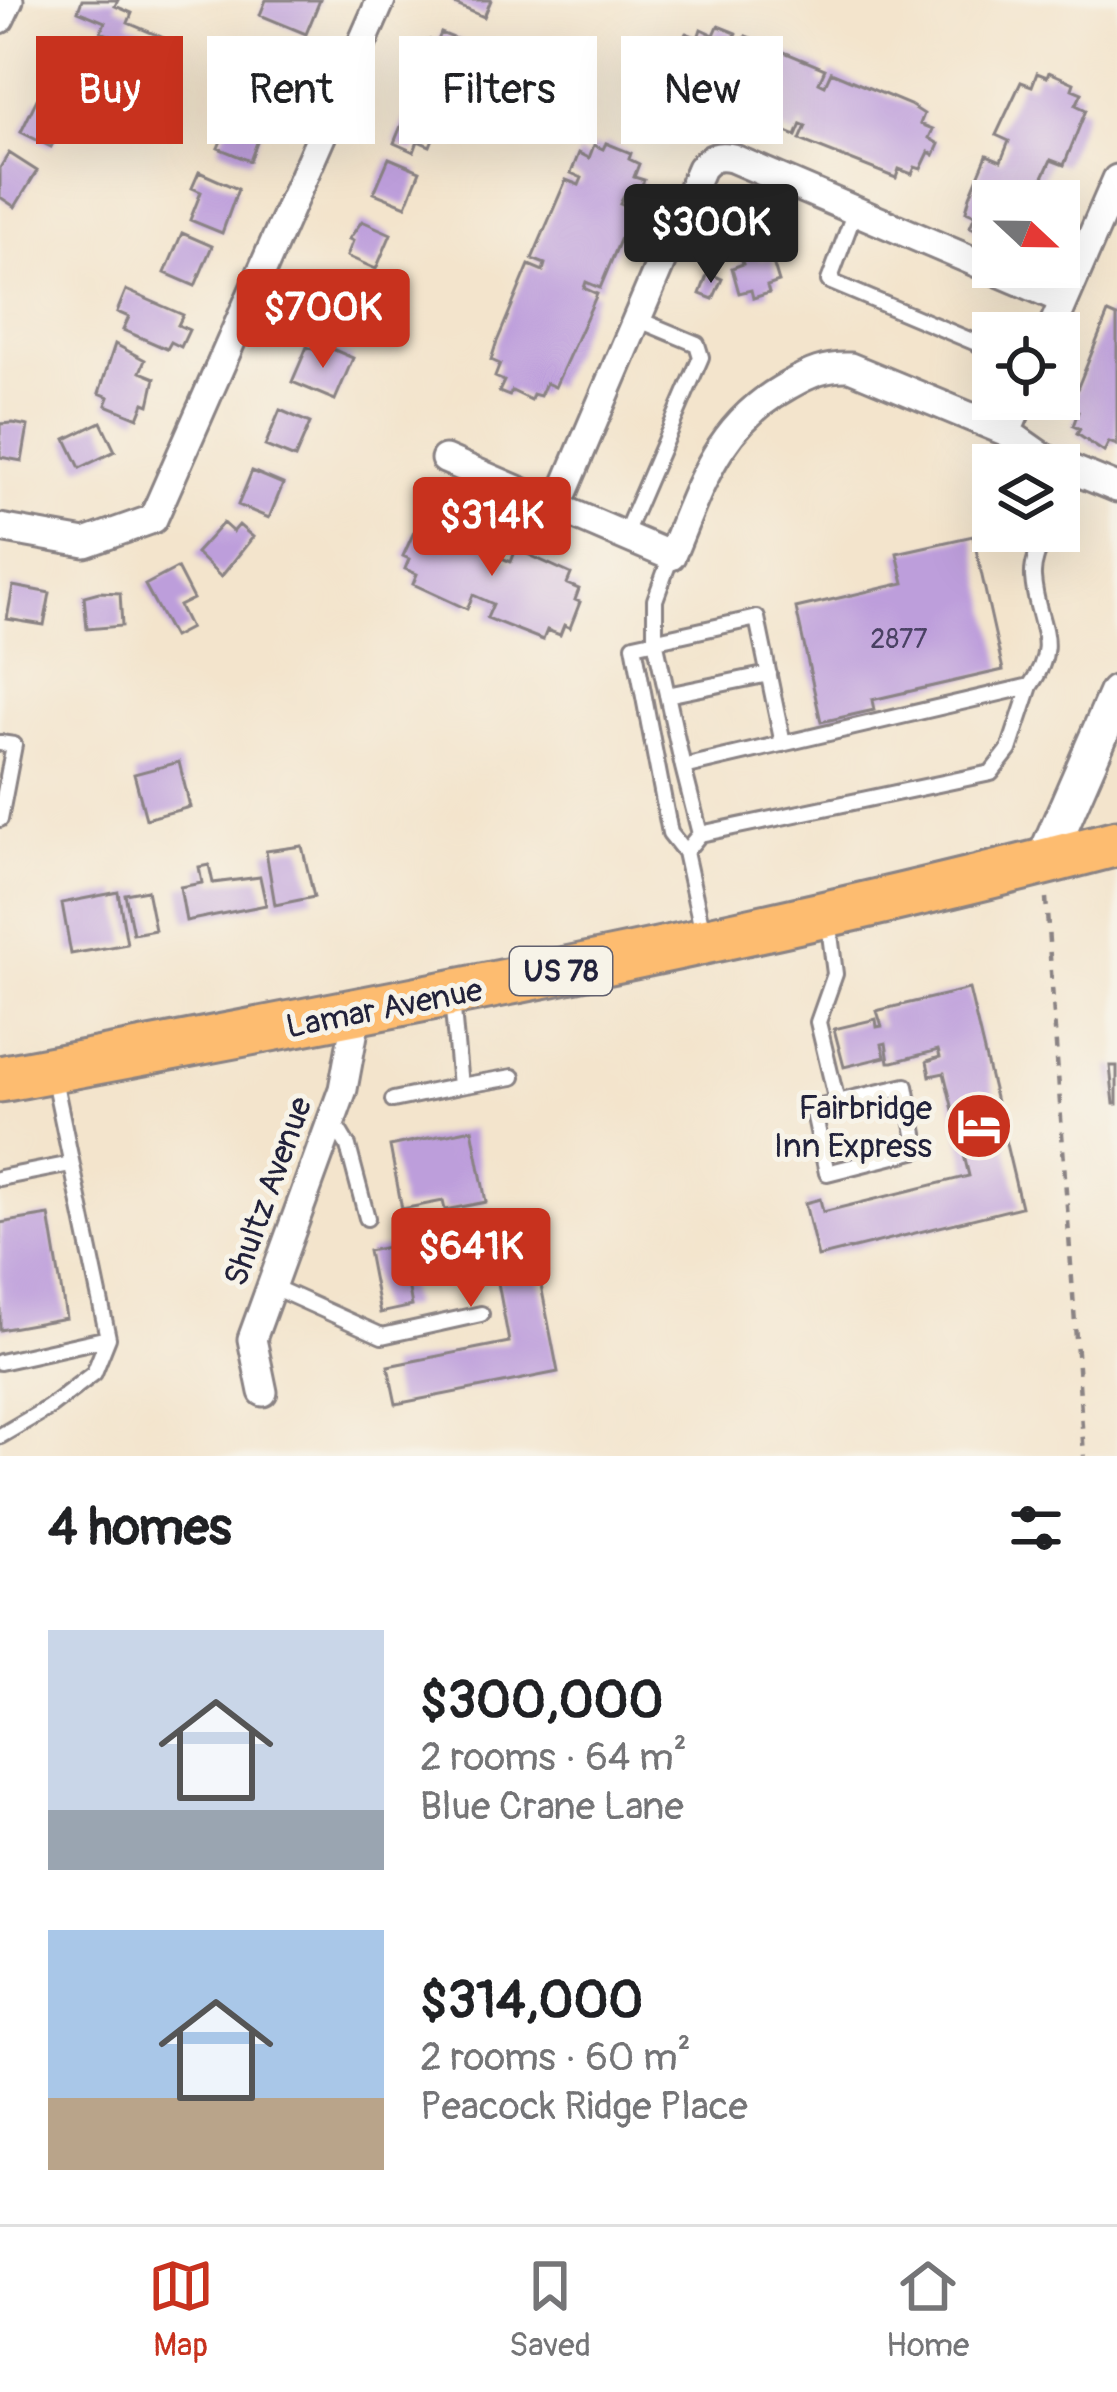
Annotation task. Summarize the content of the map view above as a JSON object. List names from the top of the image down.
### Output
{
  "streets": {
    "main road": ["US 78", "Lamar Avenue"],
    "street": ["Shultz Avenue"]
  },
  "crossings": [
    ["Lamar Avenue", "Shultz Avenue"]
  ],
  "places": {
    "hotel": ["Fairbridge Inn Express"]
  },
  "house_numbers": ["2877"],
  "north": "right",
  "page": {
    "chip": [
      "Buy",
      "Rent",
      "Filters",
      "New"
    ],
    "price": [
      "$300K",
      "$700K",
      "$314K",
      "$641K"
    ],
    "heading": "4 homes",
    "list": [
      {
        "name": "$300,000",
        "note": "2 rooms · 64 m² · Blue Crane Lane"
      },
      {
        "name": "$314,000",
        "note": "2 rooms · 60 m² · Peacock Ridge Place"
      }
    ],
    "tabs": ["Map", "Saved", "Home"]
  }
}
